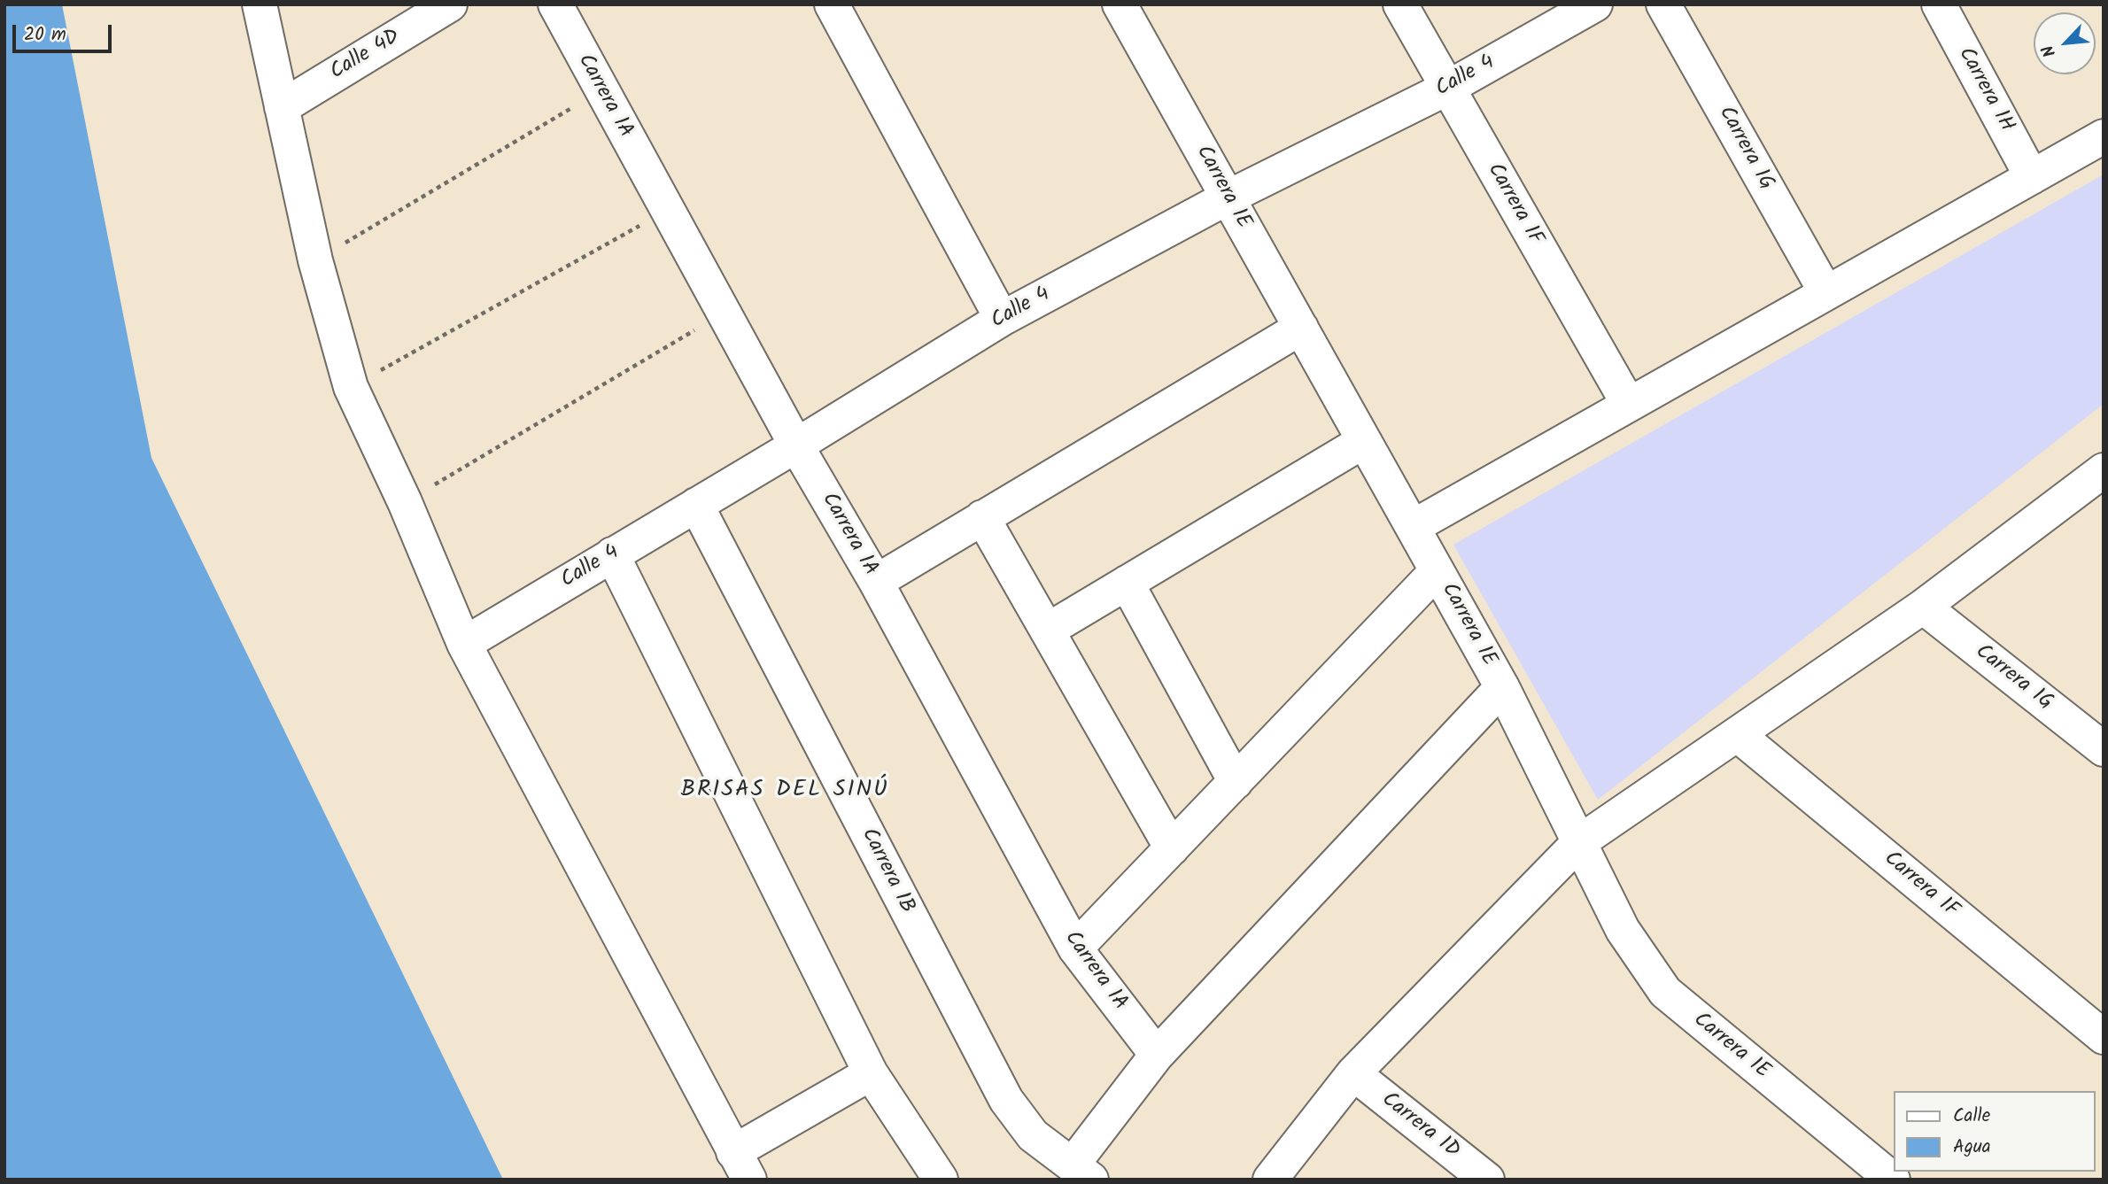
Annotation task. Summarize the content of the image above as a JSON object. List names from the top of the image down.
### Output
{
  "streets": {
    "street": [
      "Calle 4D",
      "Calle 4",
      "Carrera 1H",
      "Carrera 1A",
      "Carrera 1G",
      "Carrera 1E",
      "Carrera 1F",
      "Carrera 1B",
      "Carrera 1D"
    ]
  },
  "crossings": [
    ["Calle 4", "Carrera 1A"],
    ["Calle 4", "Carrera 1E"],
    ["Calle 4", "Carrera 1F"],
    ["Calle 4", "Carrera 1B"]
  ],
  "districts": ["BRISAS DEL SINÚ"],
  "legend": ["Calle", "Agua"],
  "scale_bar": "20 m",
  "north": "bottom left"
}
